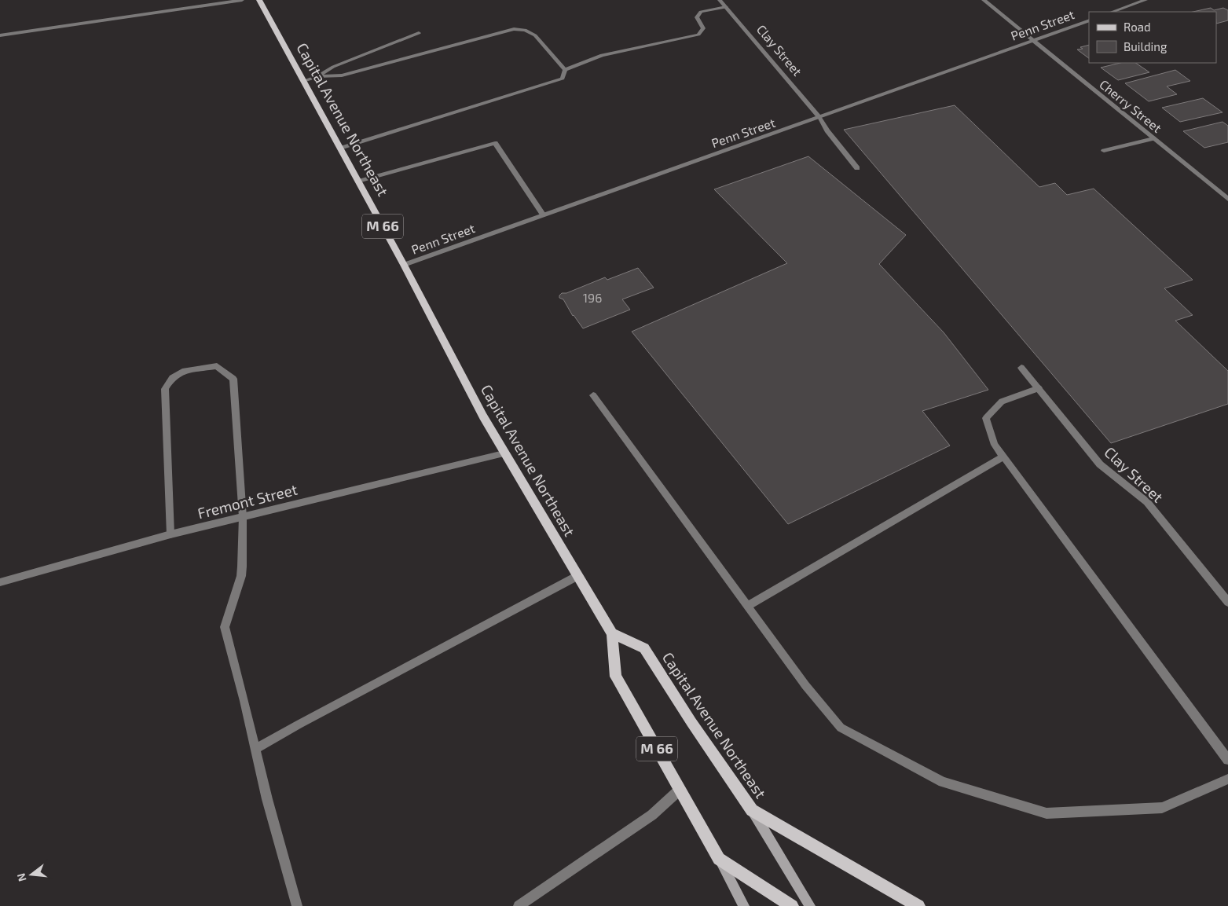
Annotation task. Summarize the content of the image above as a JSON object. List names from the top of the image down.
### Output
{
  "streets": {
    "main road": ["Capital Avenue Northeast", "M 66"],
    "street": [
      "Penn Street",
      "Clay Street",
      "Cherry Street",
      "Fremont Street"
    ]
  },
  "crossings": [
    ["Penn Street", "Clay Street"],
    ["Penn Street", "Cherry Street"],
    ["Penn Street", "Capital Avenue Northeast"],
    ["Capital Avenue Northeast", "M 66"],
    ["Capital Avenue Northeast", "Fremont Street"]
  ],
  "house_numbers": ["196"],
  "legend": ["Road", "Building"],
  "north": "left"
}
